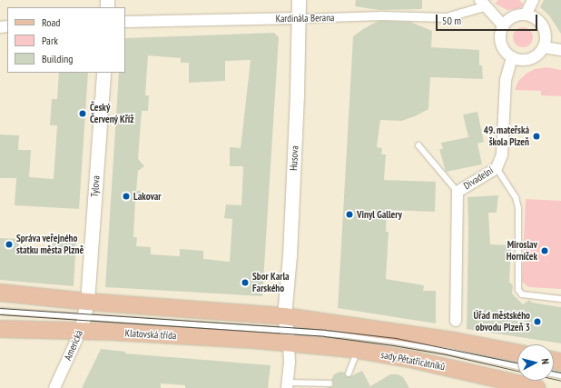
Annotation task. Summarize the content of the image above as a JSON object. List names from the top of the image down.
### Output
{
  "streets": {
    "main road": ["Klatovská třída", "sady Pětatřicátníků"],
    "street": [
      "Kardinála Berana",
      "Husova",
      "Divadelní",
      "Tylova",
      "Americká"
    ]
  },
  "crossings": [
    ["Kardinála Berana", "Husova"],
    ["Husova", "Klatovská třída"],
    ["Husova", "sady Pětatřicátníků"],
    ["Tylova", "Klatovská třída"],
    ["Tylova", "Americká"],
    ["Klatovská třída", "Americká"],
    ["Klatovská třída", "sady Pětatřicátníků"]
  ],
  "places": [
    "Český Červený Kříž",
    "49. mateřská škola Plzeň",
    "Lakovar",
    "Vinyl Gallery",
    "Správa veřejného statku města Plzně",
    "Miroslav Horníček",
    "Sbor Karla Farského",
    "Úřad městského obvodu Plzeň 3"
  ],
  "legend": ["Road", "Park", "Building"],
  "scale_bar": "50 m",
  "north": "right"
}
